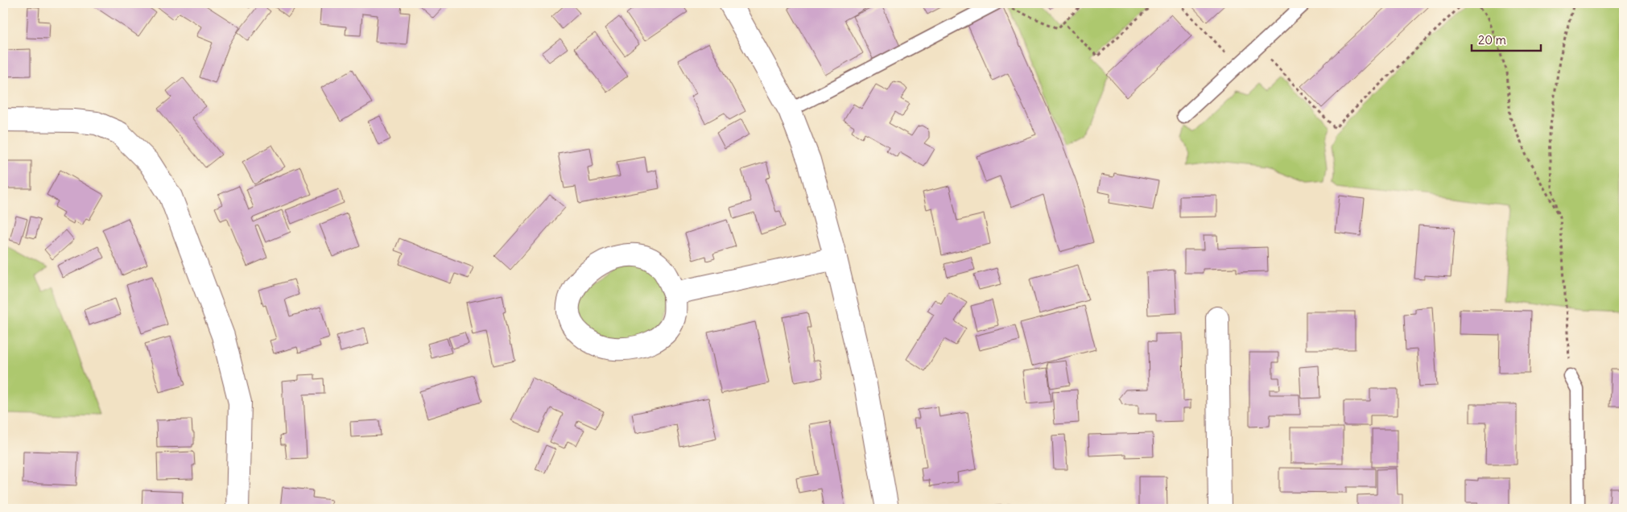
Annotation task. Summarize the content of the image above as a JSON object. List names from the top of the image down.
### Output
{
  "scale_bar": "20 m"
}
